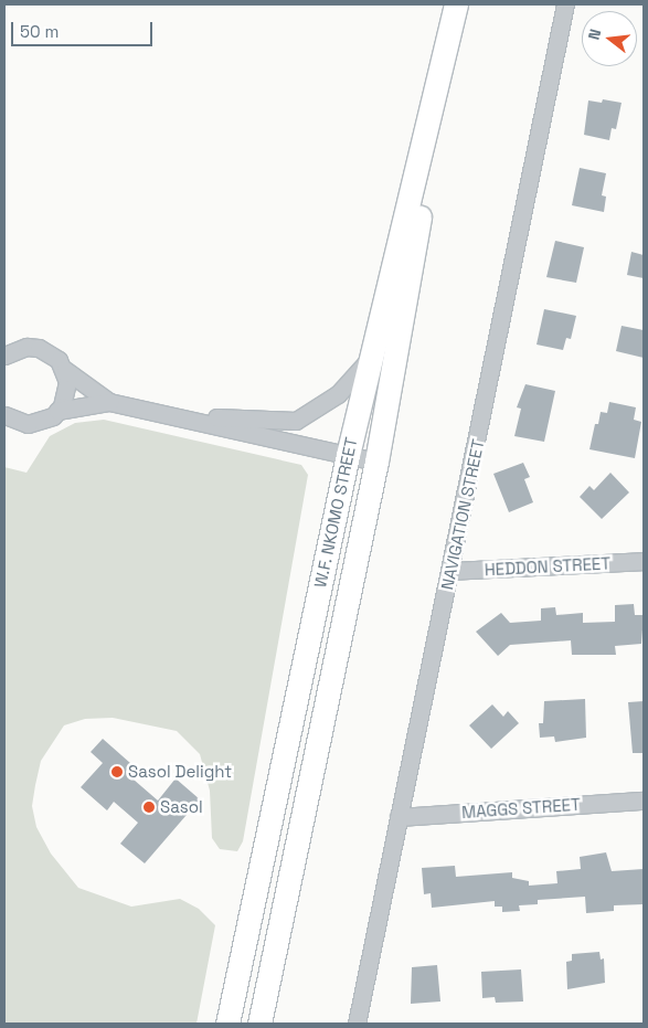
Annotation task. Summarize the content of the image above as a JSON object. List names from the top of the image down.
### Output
{
  "streets": {
    "main road": ["W.F. NKOMO STREET"],
    "street": ["NAVIGATION STREET", "HEDDON STREET", "MAGGS STREET"]
  },
  "crossings": [
    ["NAVIGATION STREET", "HEDDON STREET"],
    ["NAVIGATION STREET", "MAGGS STREET"]
  ],
  "places": ["Sasol Delight", "Sasol"],
  "scale_bar": "50 m",
  "north": "left"
}
